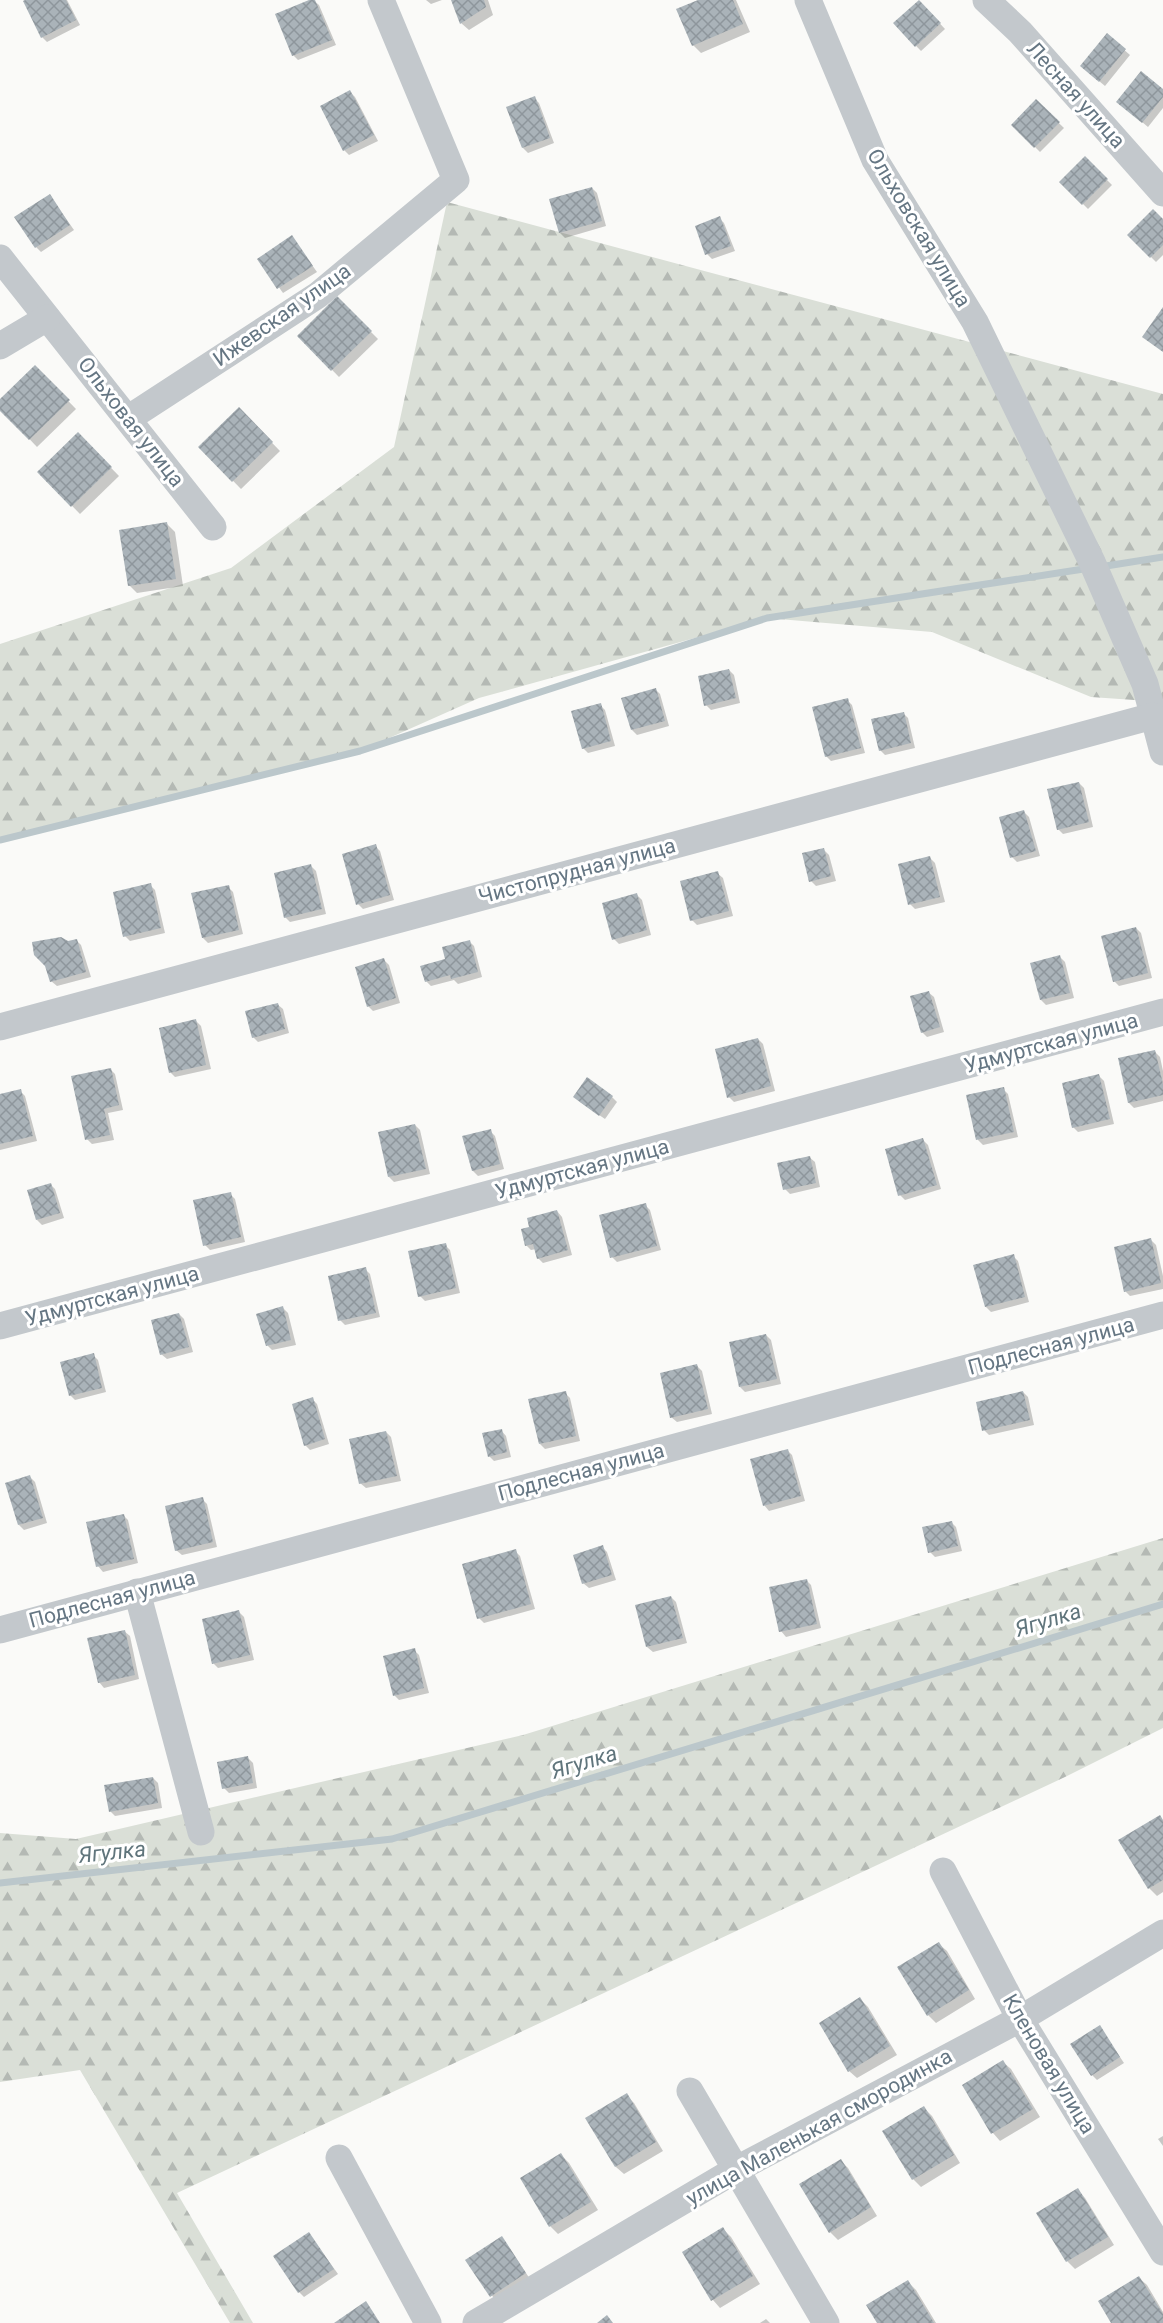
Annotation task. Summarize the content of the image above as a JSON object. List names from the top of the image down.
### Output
{
  "streets": {
    "street": [
      "Лесная улица",
      "Ольховская улица",
      "Ижевская улица",
      "Ольховая улица",
      "Чистопрудная улица",
      "Удмуртская улица",
      "Подлесная улица",
      "Кленовая улица",
      "улица Маленькая смородинка"
    ]
  },
  "crossings": [
    ["Ольховская улица", "Чистопрудная улица"],
    ["Ижевская улица", "Ольховая улица"],
    ["Кленовая улица", "улица Маленькая смородинка"]
  ],
  "water": ["Ягулка"]
}
